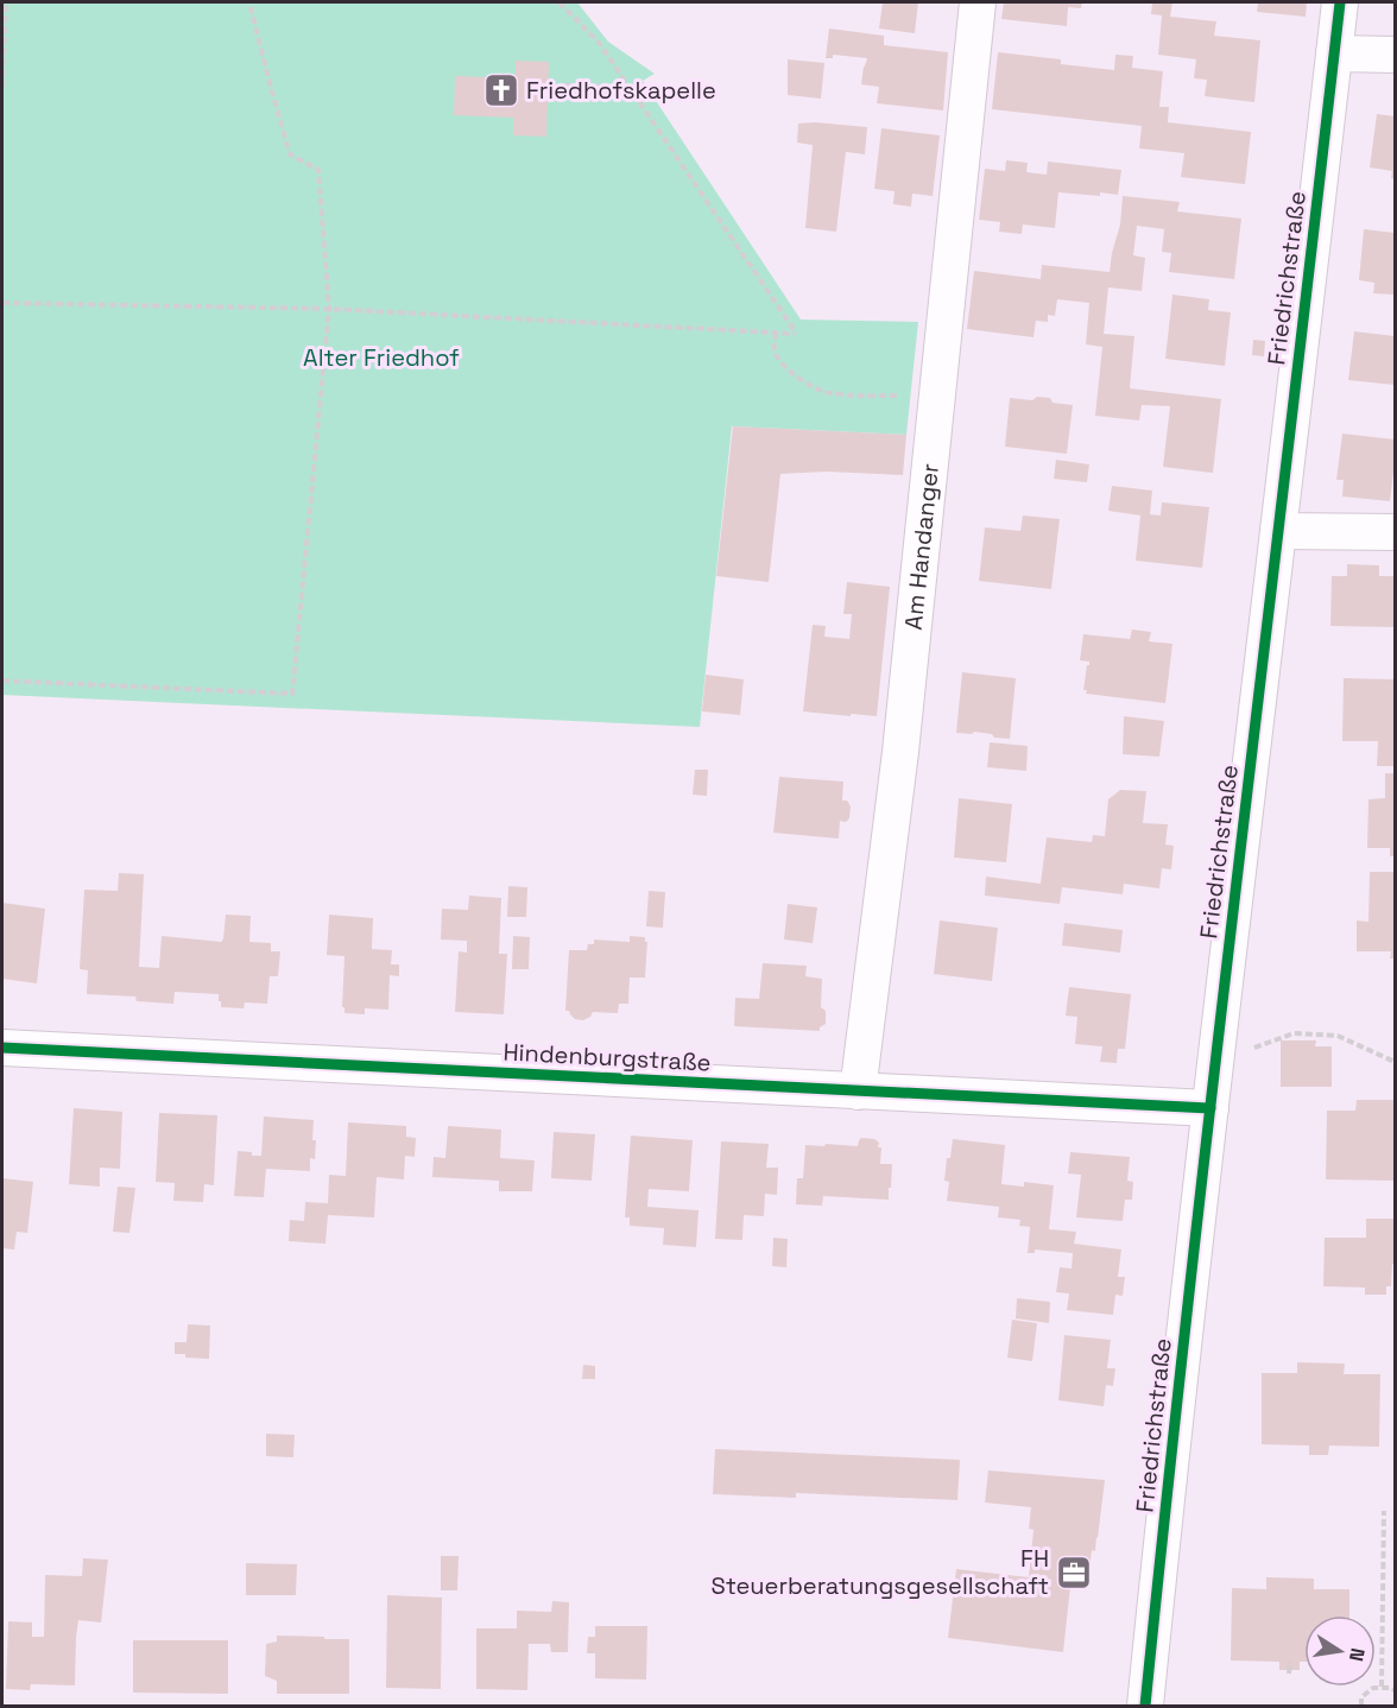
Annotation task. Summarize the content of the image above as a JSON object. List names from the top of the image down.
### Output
{
  "streets": {
    "street": ["Friedrichstraße", "Am Handanger", "Hindenburgstraße"]
  },
  "crossings": [
    ["Friedrichstraße", "Hindenburgstraße"],
    ["Am Handanger", "Hindenburgstraße"]
  ],
  "parks": ["Alter Friedhof"],
  "places": {
    "church": ["Friedhofskapelle"],
    "office": ["FH Steuerberatungsgesellschaft"]
  },
  "north": "right"
}
